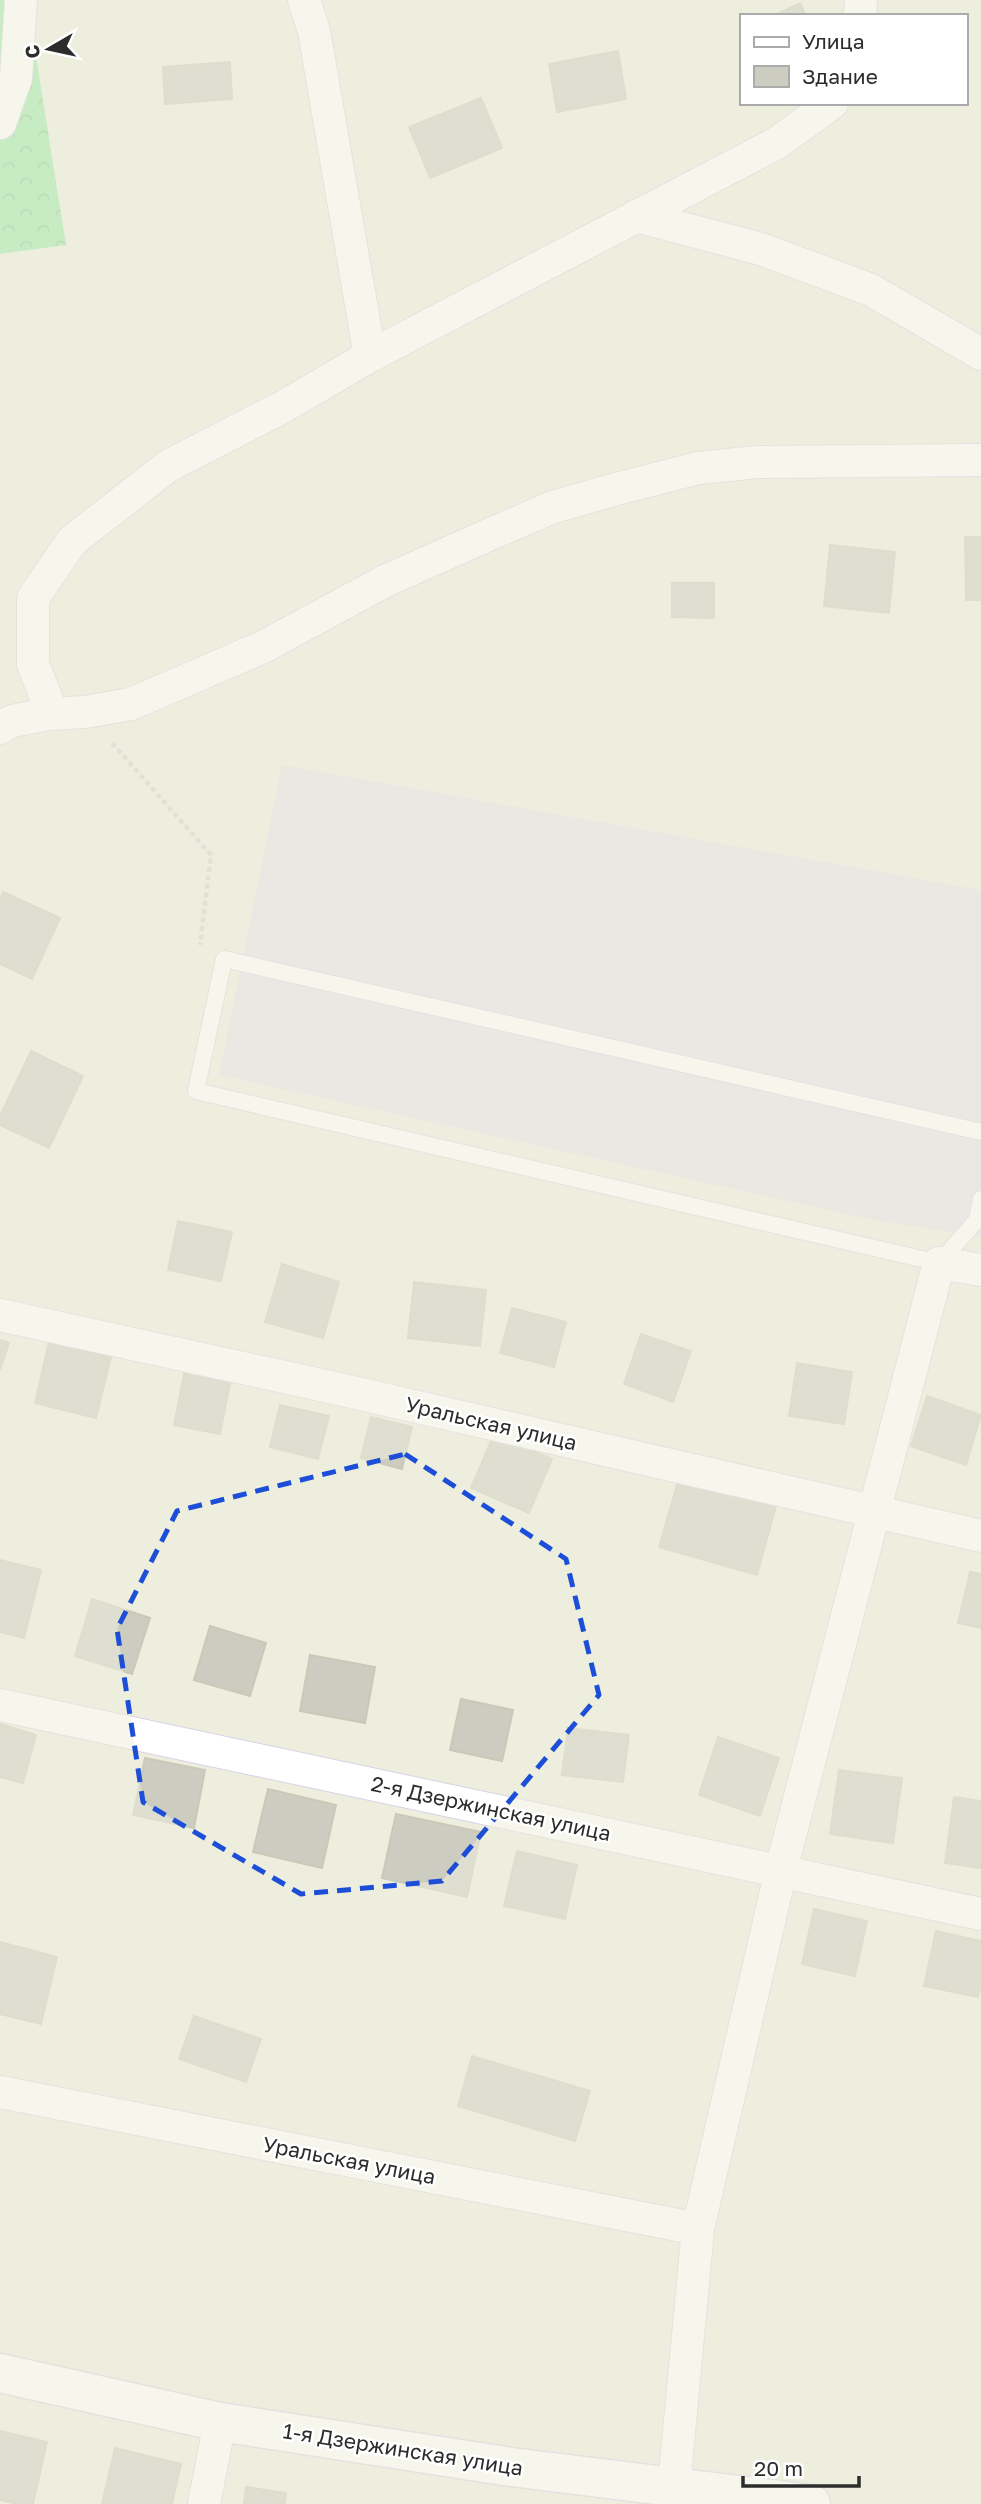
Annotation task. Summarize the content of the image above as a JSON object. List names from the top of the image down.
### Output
{
  "streets": {
    "street": ["Уральская улица", "2-я Дзержинская улица", "1-я Дзержинская улица"]
  },
  "legend": ["Улица", "Здание"],
  "scale_bar": "20 m",
  "north": "left"
}
